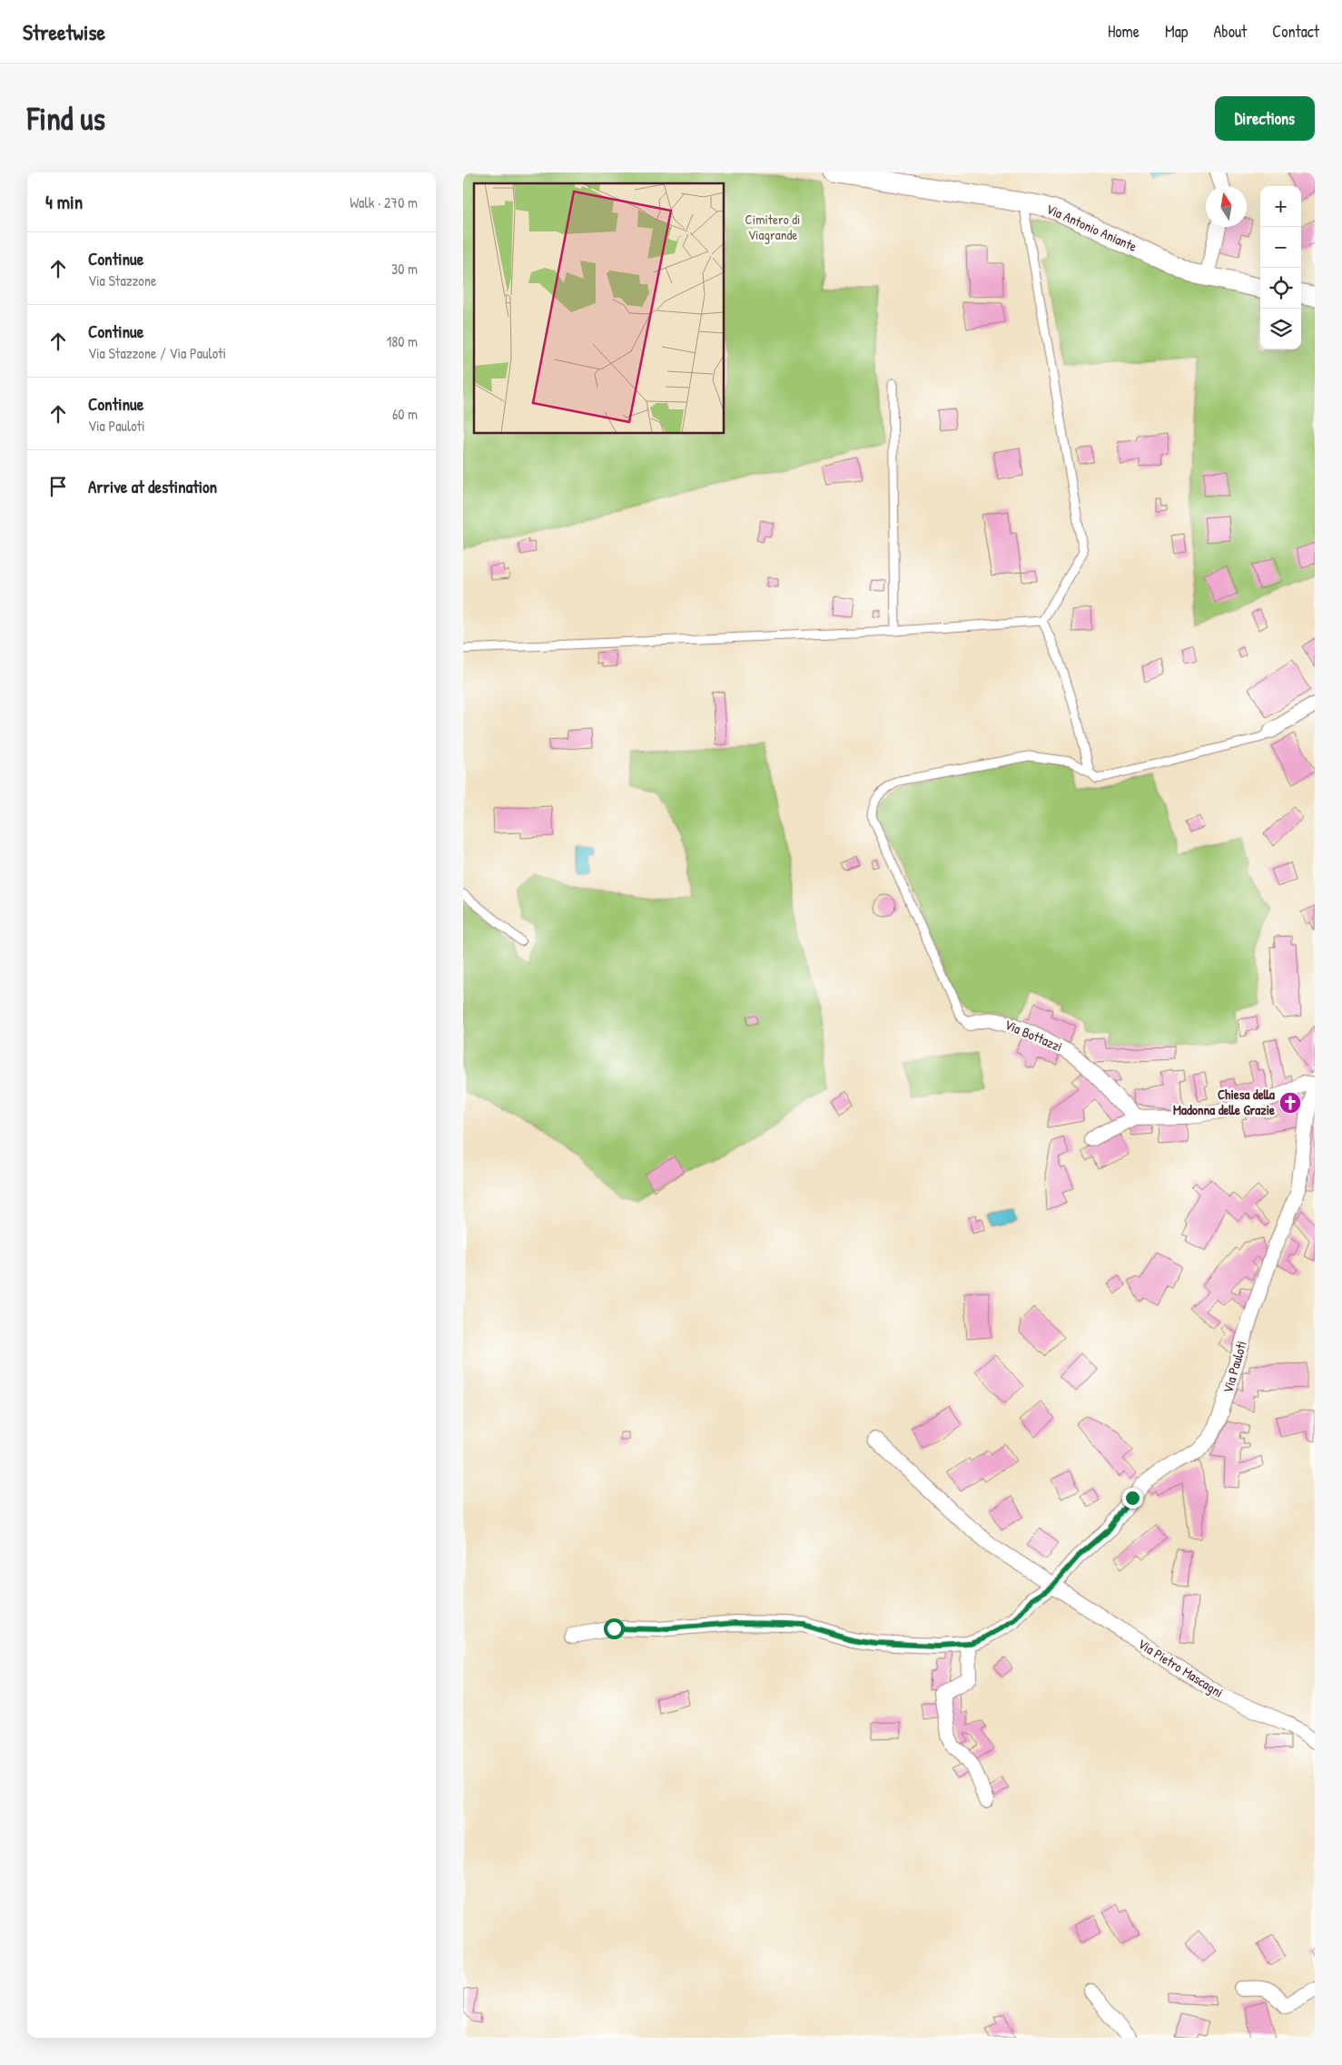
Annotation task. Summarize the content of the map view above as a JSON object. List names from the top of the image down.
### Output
{
  "streets": {
    "street": [
      "Via Antonio Aniante",
      "Via Bottazzi",
      "Via Pauloti",
      "Via Pietro Mascagni"
    ]
  },
  "crossings": [
    ["Via Pauloti", "Via Pietro Mascagni"]
  ],
  "parks": ["Cimitero di Viagrande"],
  "places": {
    "church": ["Chiesa della Madonna delle Grazie"]
  },
  "north": "top",
  "page": {
    "header": "Streetwise",
    "nav": [
      "Home",
      "Map",
      "About",
      "Contact"
    ],
    "buttons": "Directions",
    "title": "Find us",
    "heading": ["4 min", "Walk · 270 m"],
    "map_buttons": ["+", "−"],
    "list": [
      ["Continue", "Via Stazzone", "30 m"],
      ["Continue", "Via Stazzone / Via Pauloti", "180 m"],
      ["Continue", "Via Pauloti", "60 m"],
      "Arrive at destination"
    ]
  }
}
